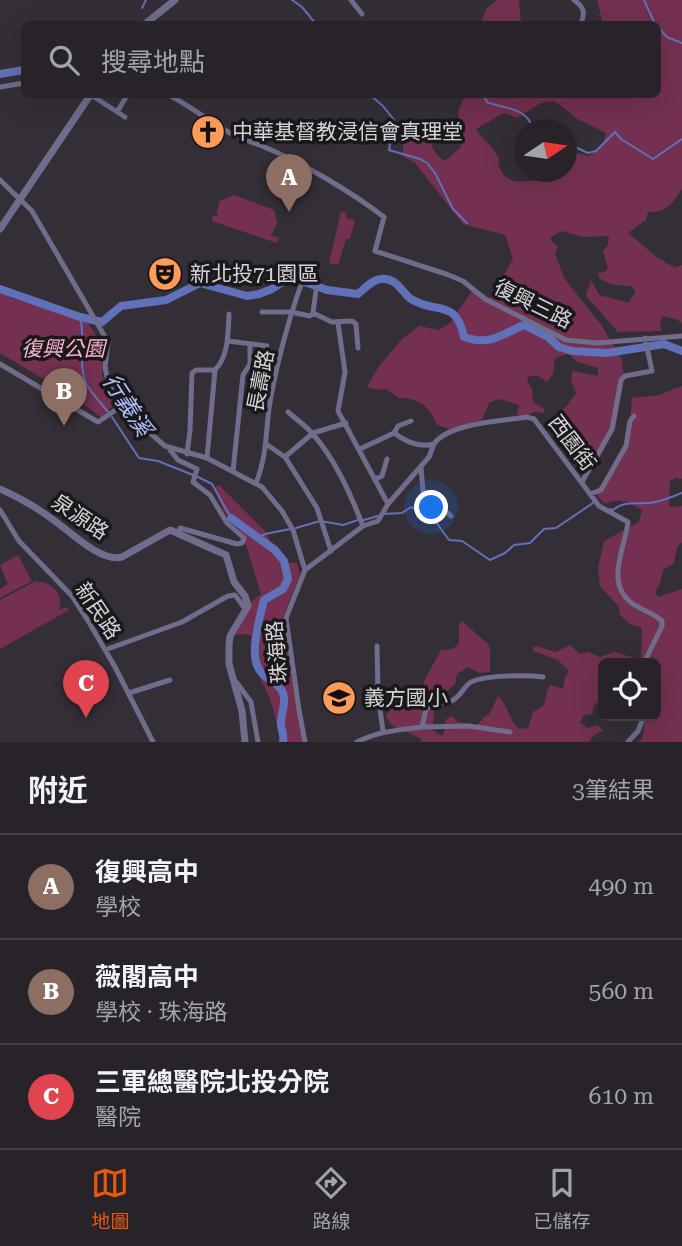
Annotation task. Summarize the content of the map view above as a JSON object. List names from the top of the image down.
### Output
{
  "streets": {
    "street": [
      "復興三路",
      "長壽路",
      "西園街",
      "泉源路",
      "新民路",
      "珠海路"
    ]
  },
  "water": ["行義溪"],
  "parks": ["復興公園"],
  "places": {
    "church": ["中華基督教浸信會真理堂"],
    "theatre": ["新北投71園區"],
    "school or university": ["義方國小"]
  },
  "north": "right",
  "page": {
    "search": "搜尋地點",
    "pins": ["A", "B", "C"],
    "heading": ["附近", "3筆結果"],
    "list": [
      {
        "mark": "A",
        "name": "復興高中",
        "note": "學校",
        "value": "490 m"
      },
      {
        "mark": "B",
        "name": "薇閣高中",
        "note": "學校 · 珠海路",
        "value": "560 m"
      },
      {
        "mark": "C",
        "name": "三軍總醫院北投分院",
        "note": "醫院",
        "value": "610 m"
      }
    ],
    "nav": ["地圖", "路線", "已儲存"]
  }
}
